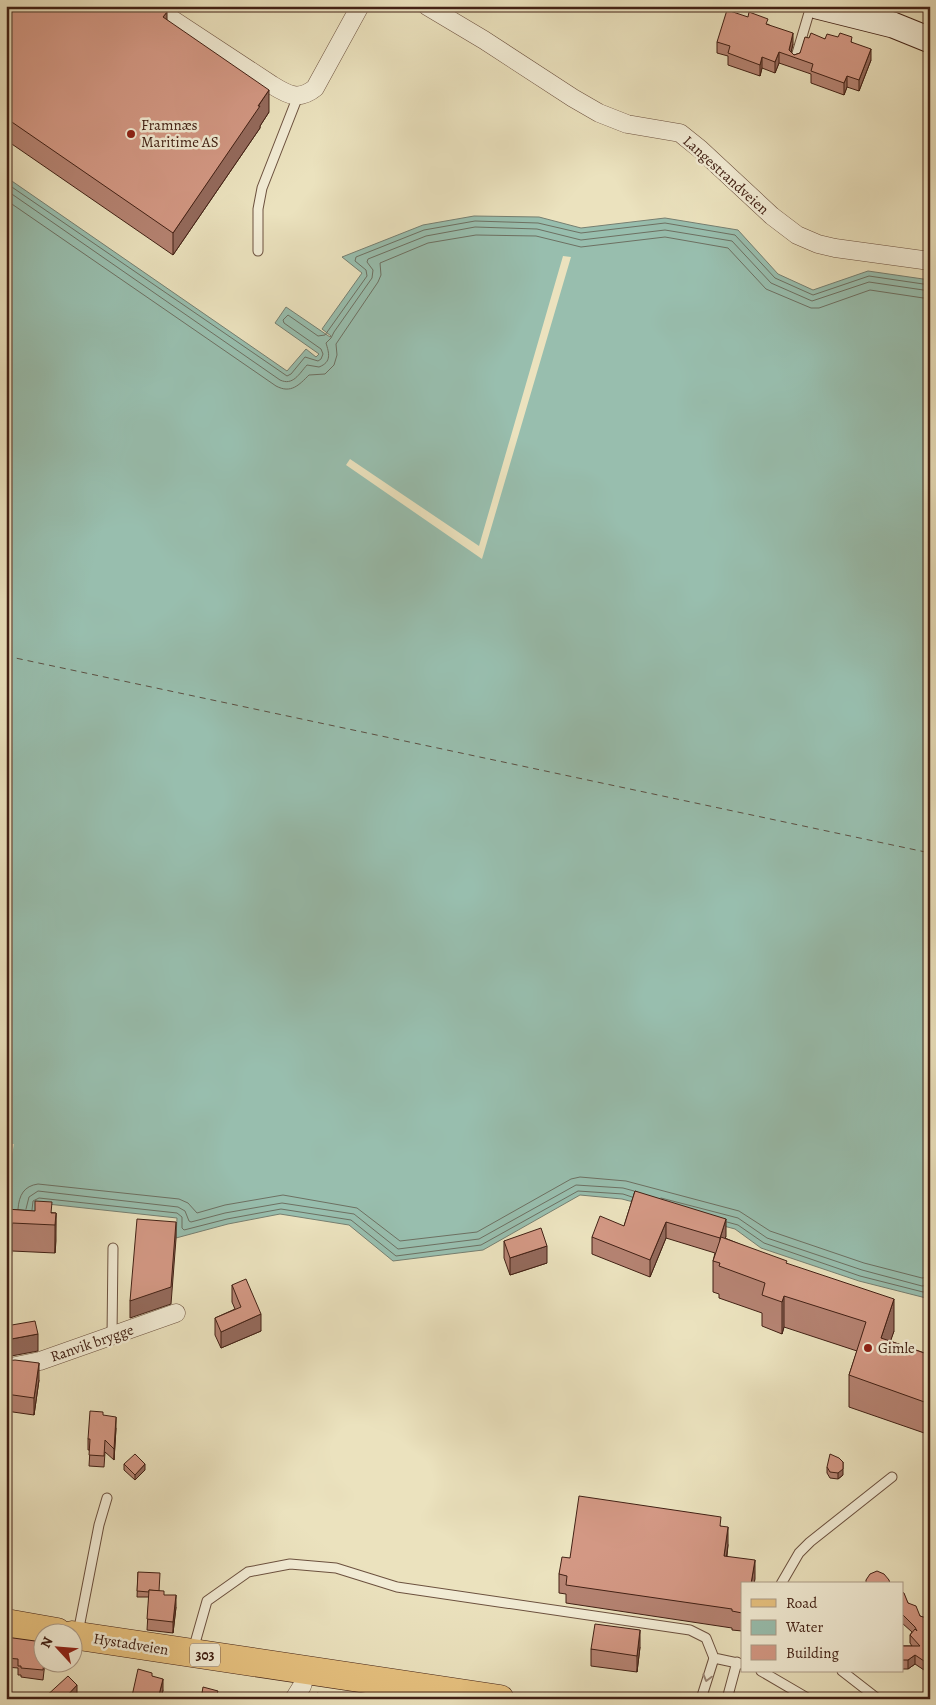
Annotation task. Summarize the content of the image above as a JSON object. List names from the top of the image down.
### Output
{
  "streets": {
    "main road": ["Hystadveien", "303"],
    "street": ["Langestrandveien", "Ranvik brygge"]
  },
  "places": ["Framnæs Maritime AS", "Gimle"],
  "legend": ["Road", "Water", "Building"],
  "north": "top left"
}
